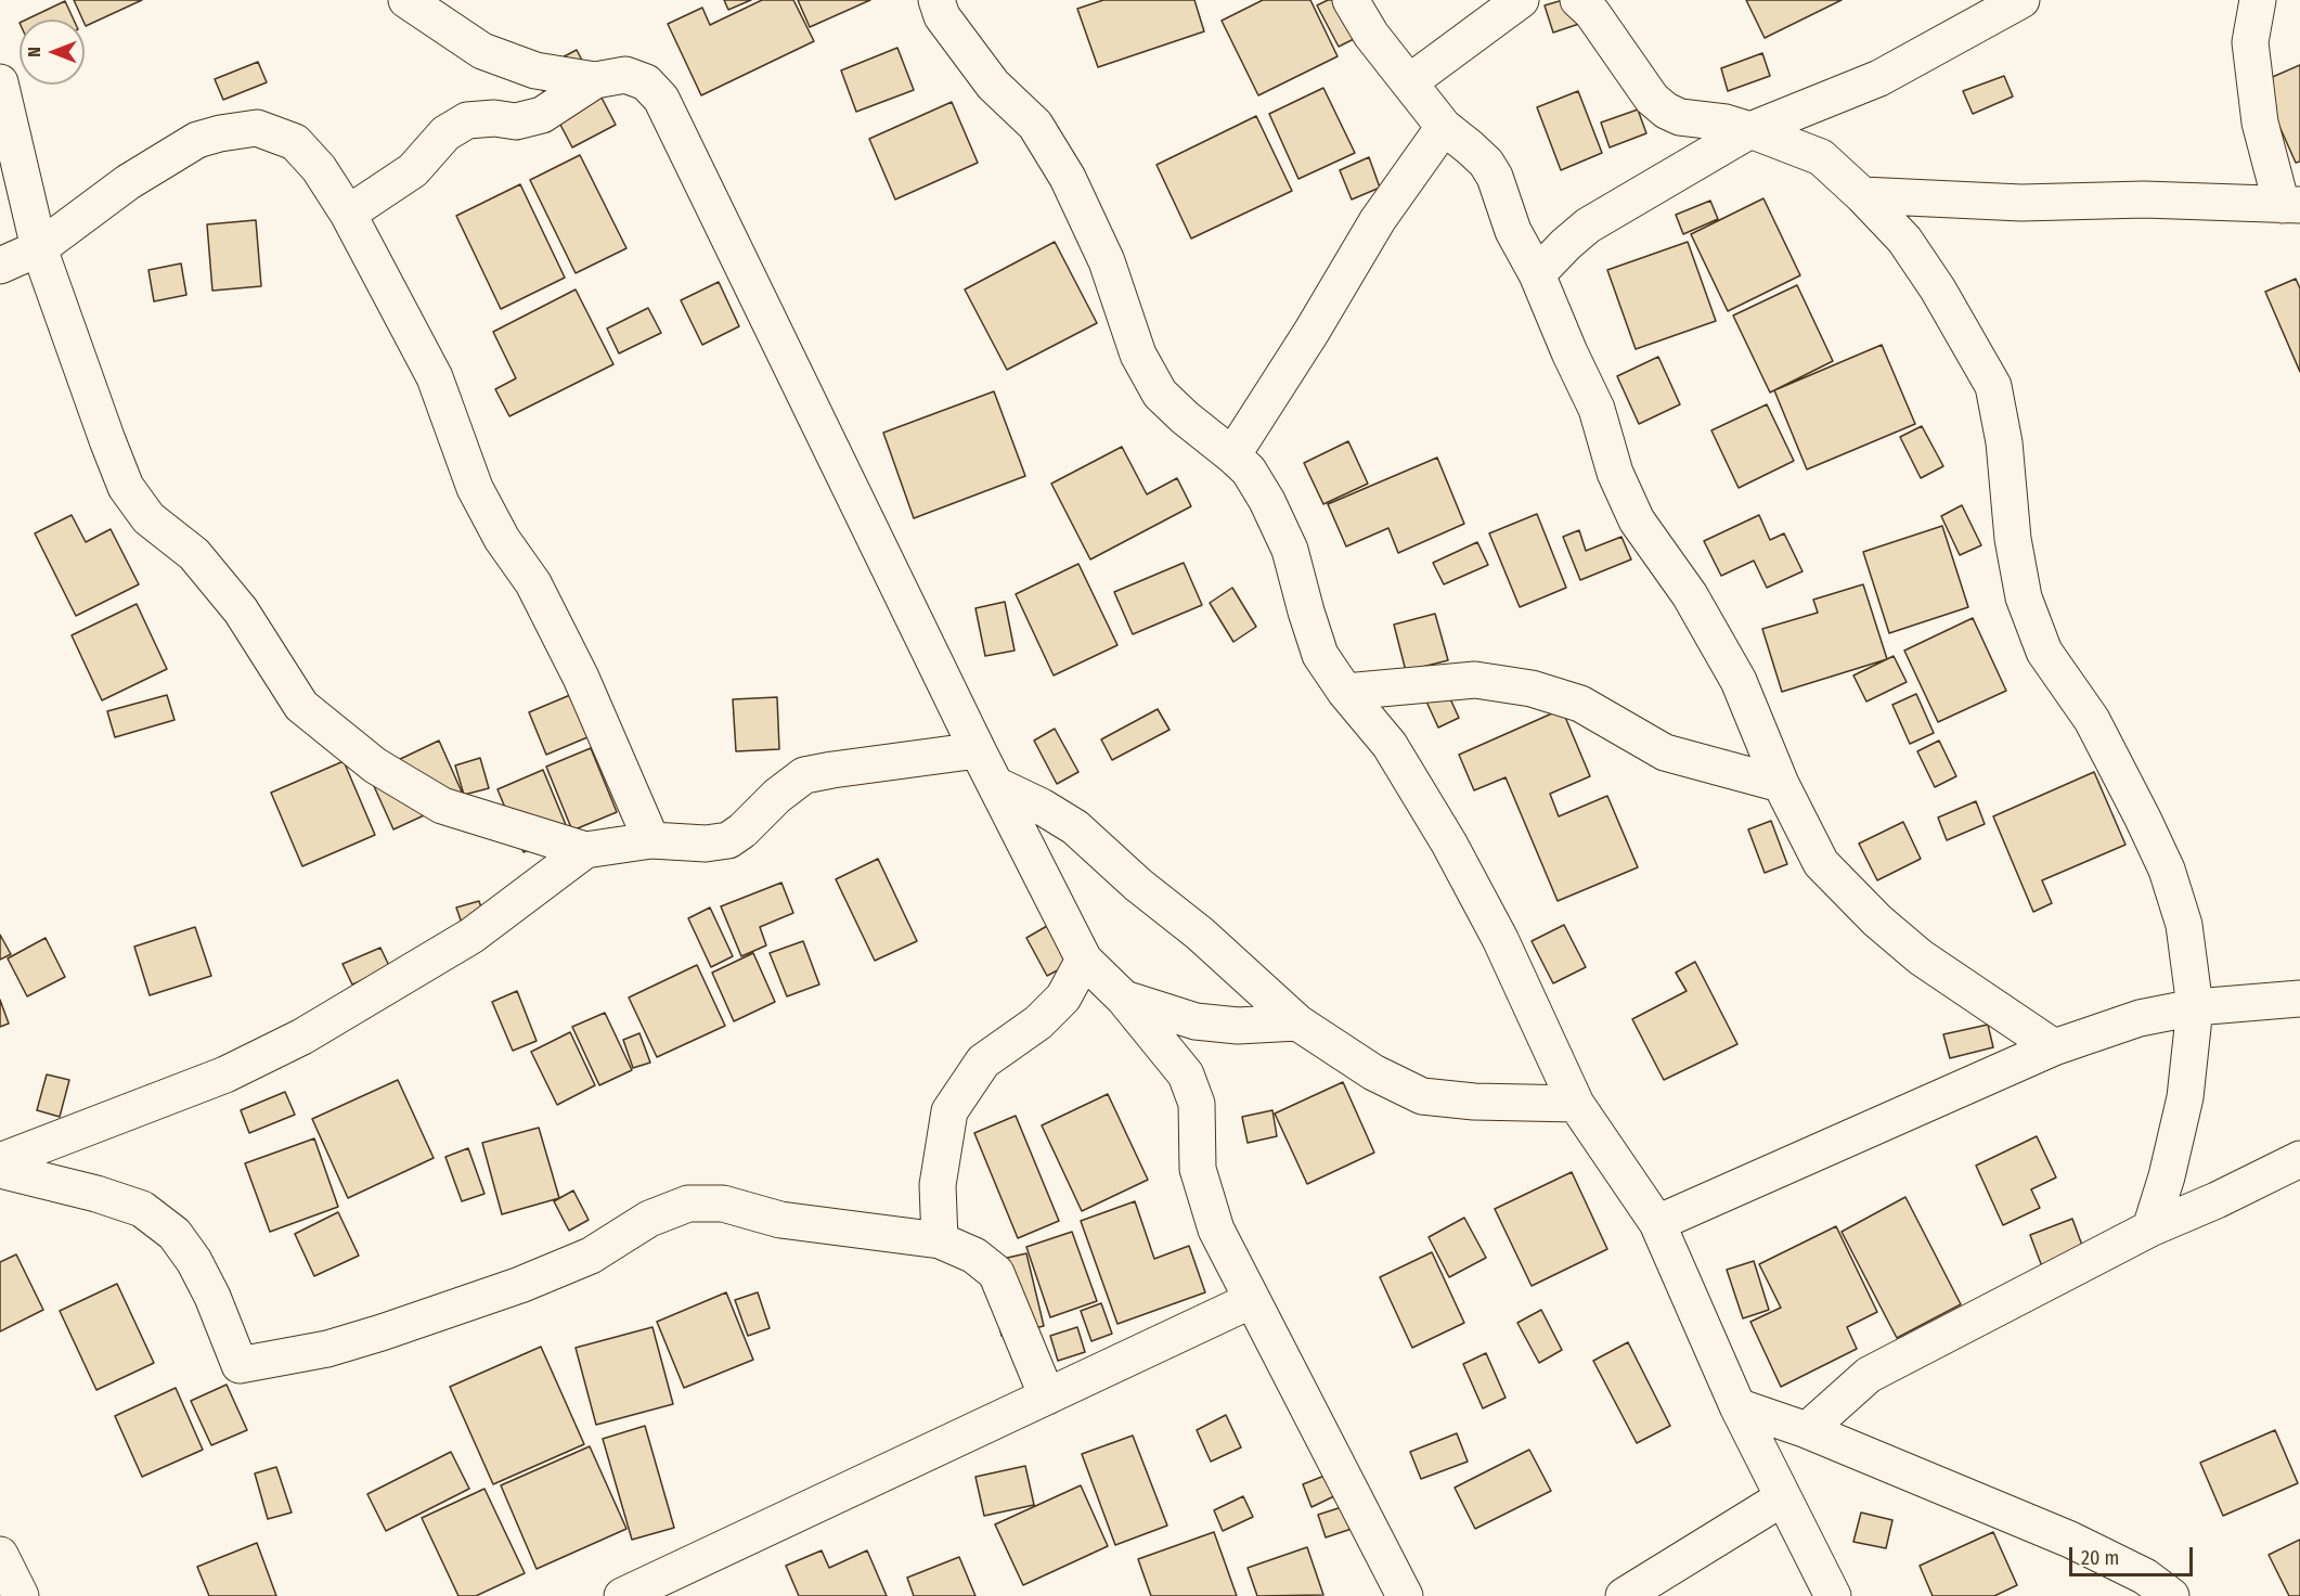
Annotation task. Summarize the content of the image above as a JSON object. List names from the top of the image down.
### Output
{
  "scale_bar": "20 m",
  "north": "left"
}
